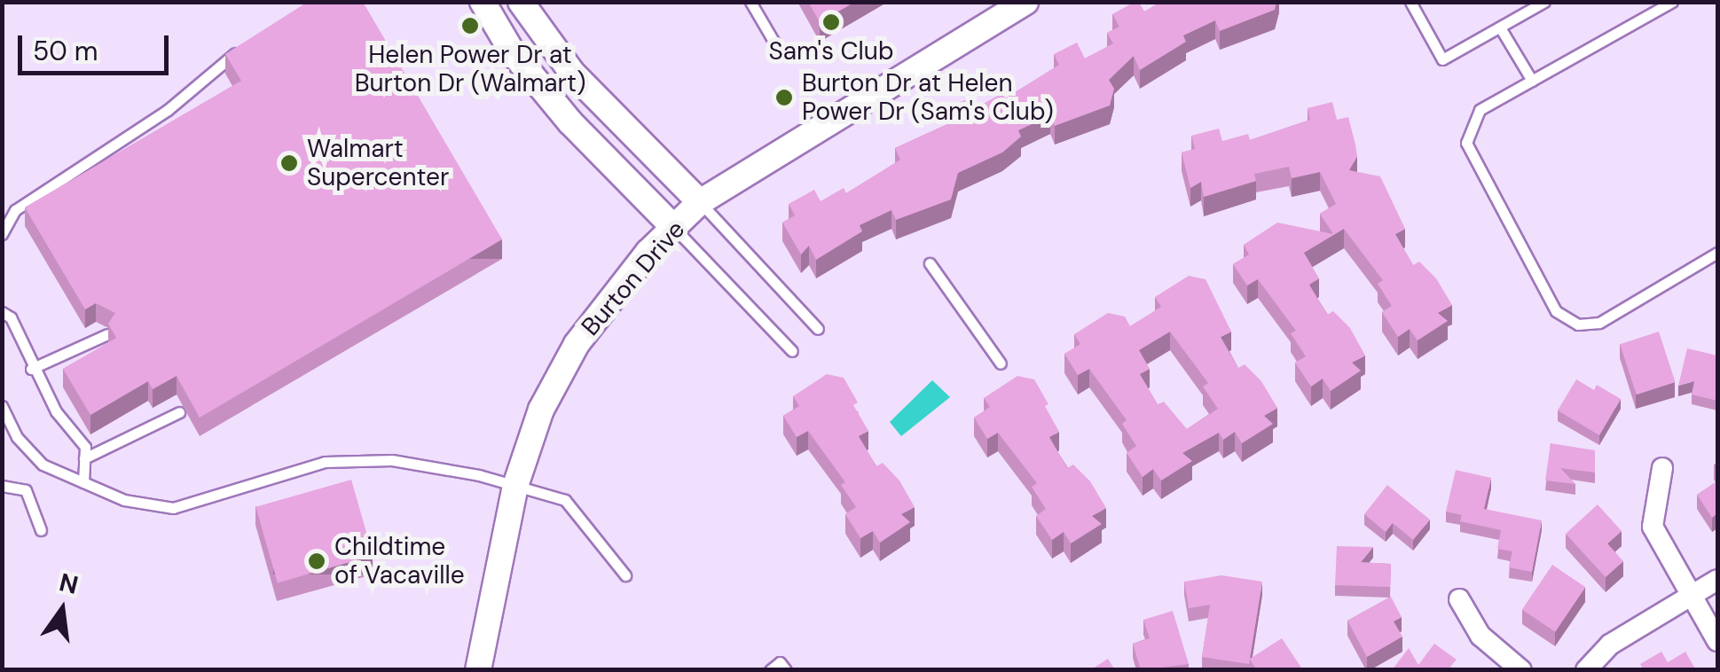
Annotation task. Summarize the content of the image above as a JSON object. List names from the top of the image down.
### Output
{
  "streets": {
    "street": ["Burton Drive"]
  },
  "places": [
    "Sam's Club",
    "Helen Power Dr at Burton Dr (Walmart)",
    "Burton Dr at Helen Power Dr (Sam's Club)",
    "Walmart Supercenter",
    "Childtime of Vacaville"
  ],
  "scale_bar": "50 m",
  "north": "top"
}
